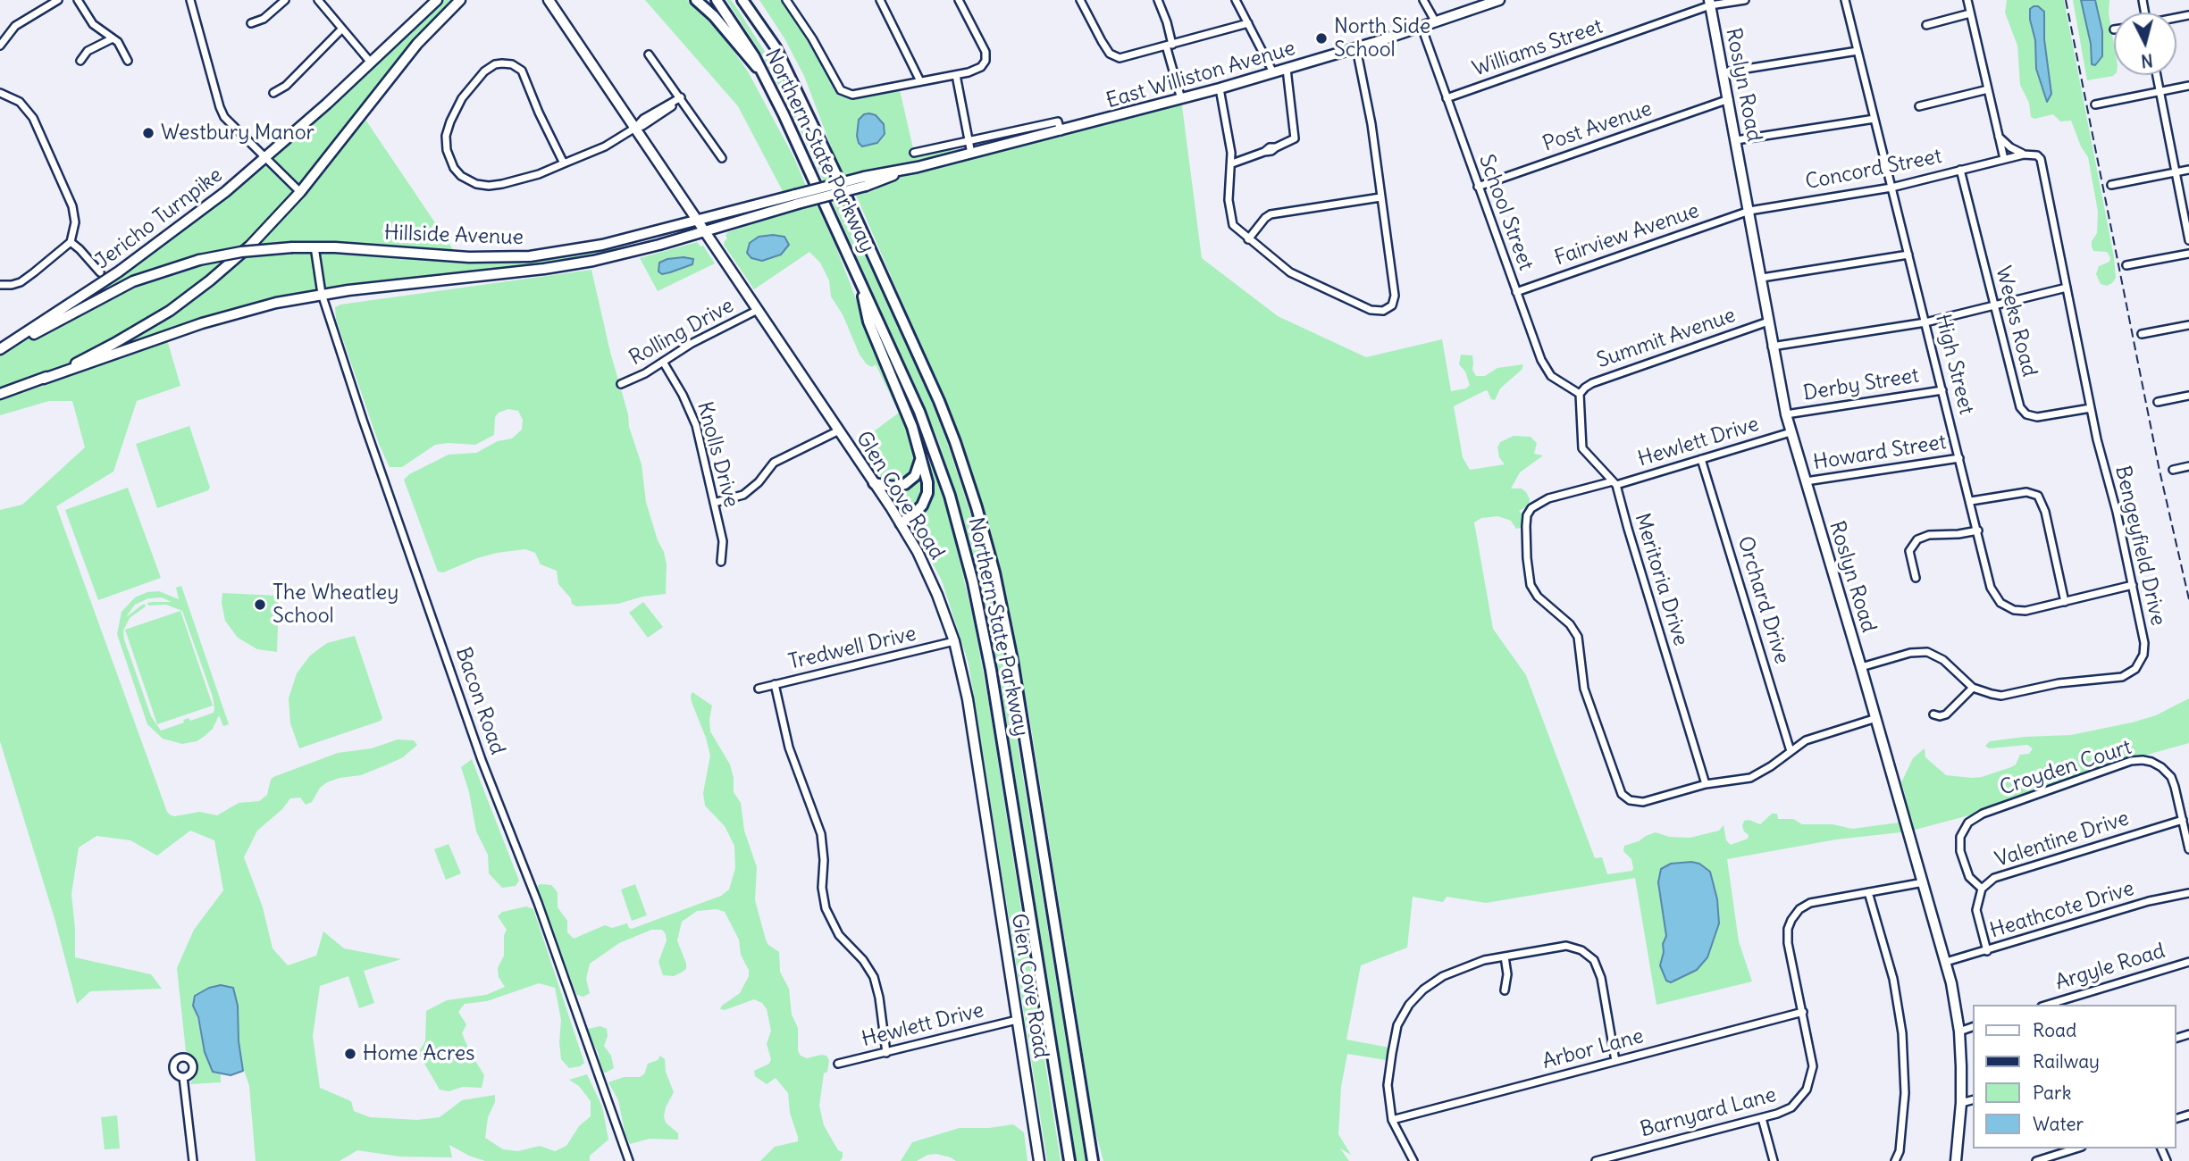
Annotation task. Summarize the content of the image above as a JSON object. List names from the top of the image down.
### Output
{
  "streets": {
    "highway": ["Northern State Parkway"],
    "main road": [
      "East Williston Avenue",
      "Roslyn Road",
      "Jericho Turnpike",
      "Hillside Avenue",
      "Glen Cove Road"
    ],
    "street": [
      "Williams Street",
      "Post Avenue",
      "Concord Street",
      "School Street",
      "Fairview Avenue",
      "Weeks Road",
      "Rolling Drive",
      "Summit Avenue",
      "High Street",
      "Derby Street",
      "Hewlett Drive",
      "Howard Street",
      "Knolls Drive",
      "Bengeyfield Drive",
      "Meritoria Drive",
      "Orchard Drive",
      "Tredwell Drive",
      "Bacon Road",
      "Croyden Court",
      "Valentine Drive",
      "Heathcote Drive",
      "Argyle Road",
      "Arbor Lane",
      "Barnyard Lane"
    ]
  },
  "crossings": [
    ["Williams Street", "Roslyn Road"],
    ["Williams Street", "School Street"],
    ["East Williston Avenue", "School Street"],
    ["East Williston Avenue", "Hillside Avenue"],
    ["Roslyn Road", "Post Avenue"],
    ["Roslyn Road", "Concord Street"],
    ["Roslyn Road", "Fairview Avenue"],
    ["Roslyn Road", "Summit Avenue"],
    ["Roslyn Road", "Derby Street"],
    ["Roslyn Road", "Hewlett Drive"],
    ["Roslyn Road", "Howard Street"],
    ["Roslyn Road", "Bengeyfield Drive"],
    ["Roslyn Road", "Heathcote Drive"],
    ["Roslyn Road", "Barnyard Lane"],
    ["Post Avenue", "School Street"],
    ["Concord Street", "Fairview Avenue"],
    ["Concord Street", "Weeks Road"],
    ["Concord Street", "High Street"],
    ["School Street", "Fairview Avenue"],
    ["School Street", "Summit Avenue"],
    ["School Street", "Meritoria Drive"],
    ["Jericho Turnpike", "Hillside Avenue"],
    ["Hillside Avenue", "Glen Cove Road"],
    ["Hillside Avenue", "Bacon Road"],
    ["Weeks Road", "Bengeyfield Drive"],
    ["Rolling Drive", "Knolls Drive"],
    ["Rolling Drive", "Glen Cove Road"],
    ["Summit Avenue", "Meritoria Drive"],
    ["High Street", "Derby Street"],
    ["High Street", "Howard Street"],
    ["High Street", "Bengeyfield Drive"],
    ["Hewlett Drive", "Glen Cove Road"],
    ["Hewlett Drive", "Meritoria Drive"],
    ["Hewlett Drive", "Orchard Drive"],
    ["Glen Cove Road", "Tredwell Drive"],
    ["Croyden Court", "Valentine Drive"],
    ["Valentine Drive", "Heathcote Drive"],
    ["Arbor Lane", "Barnyard Lane"]
  ],
  "places": [
    "North Side School",
    "Westbury Manor",
    "The Wheatley School",
    "Home Acres"
  ],
  "legend": [
    "Road",
    "Railway",
    "Park",
    "Water"
  ],
  "north": "bottom"
}
